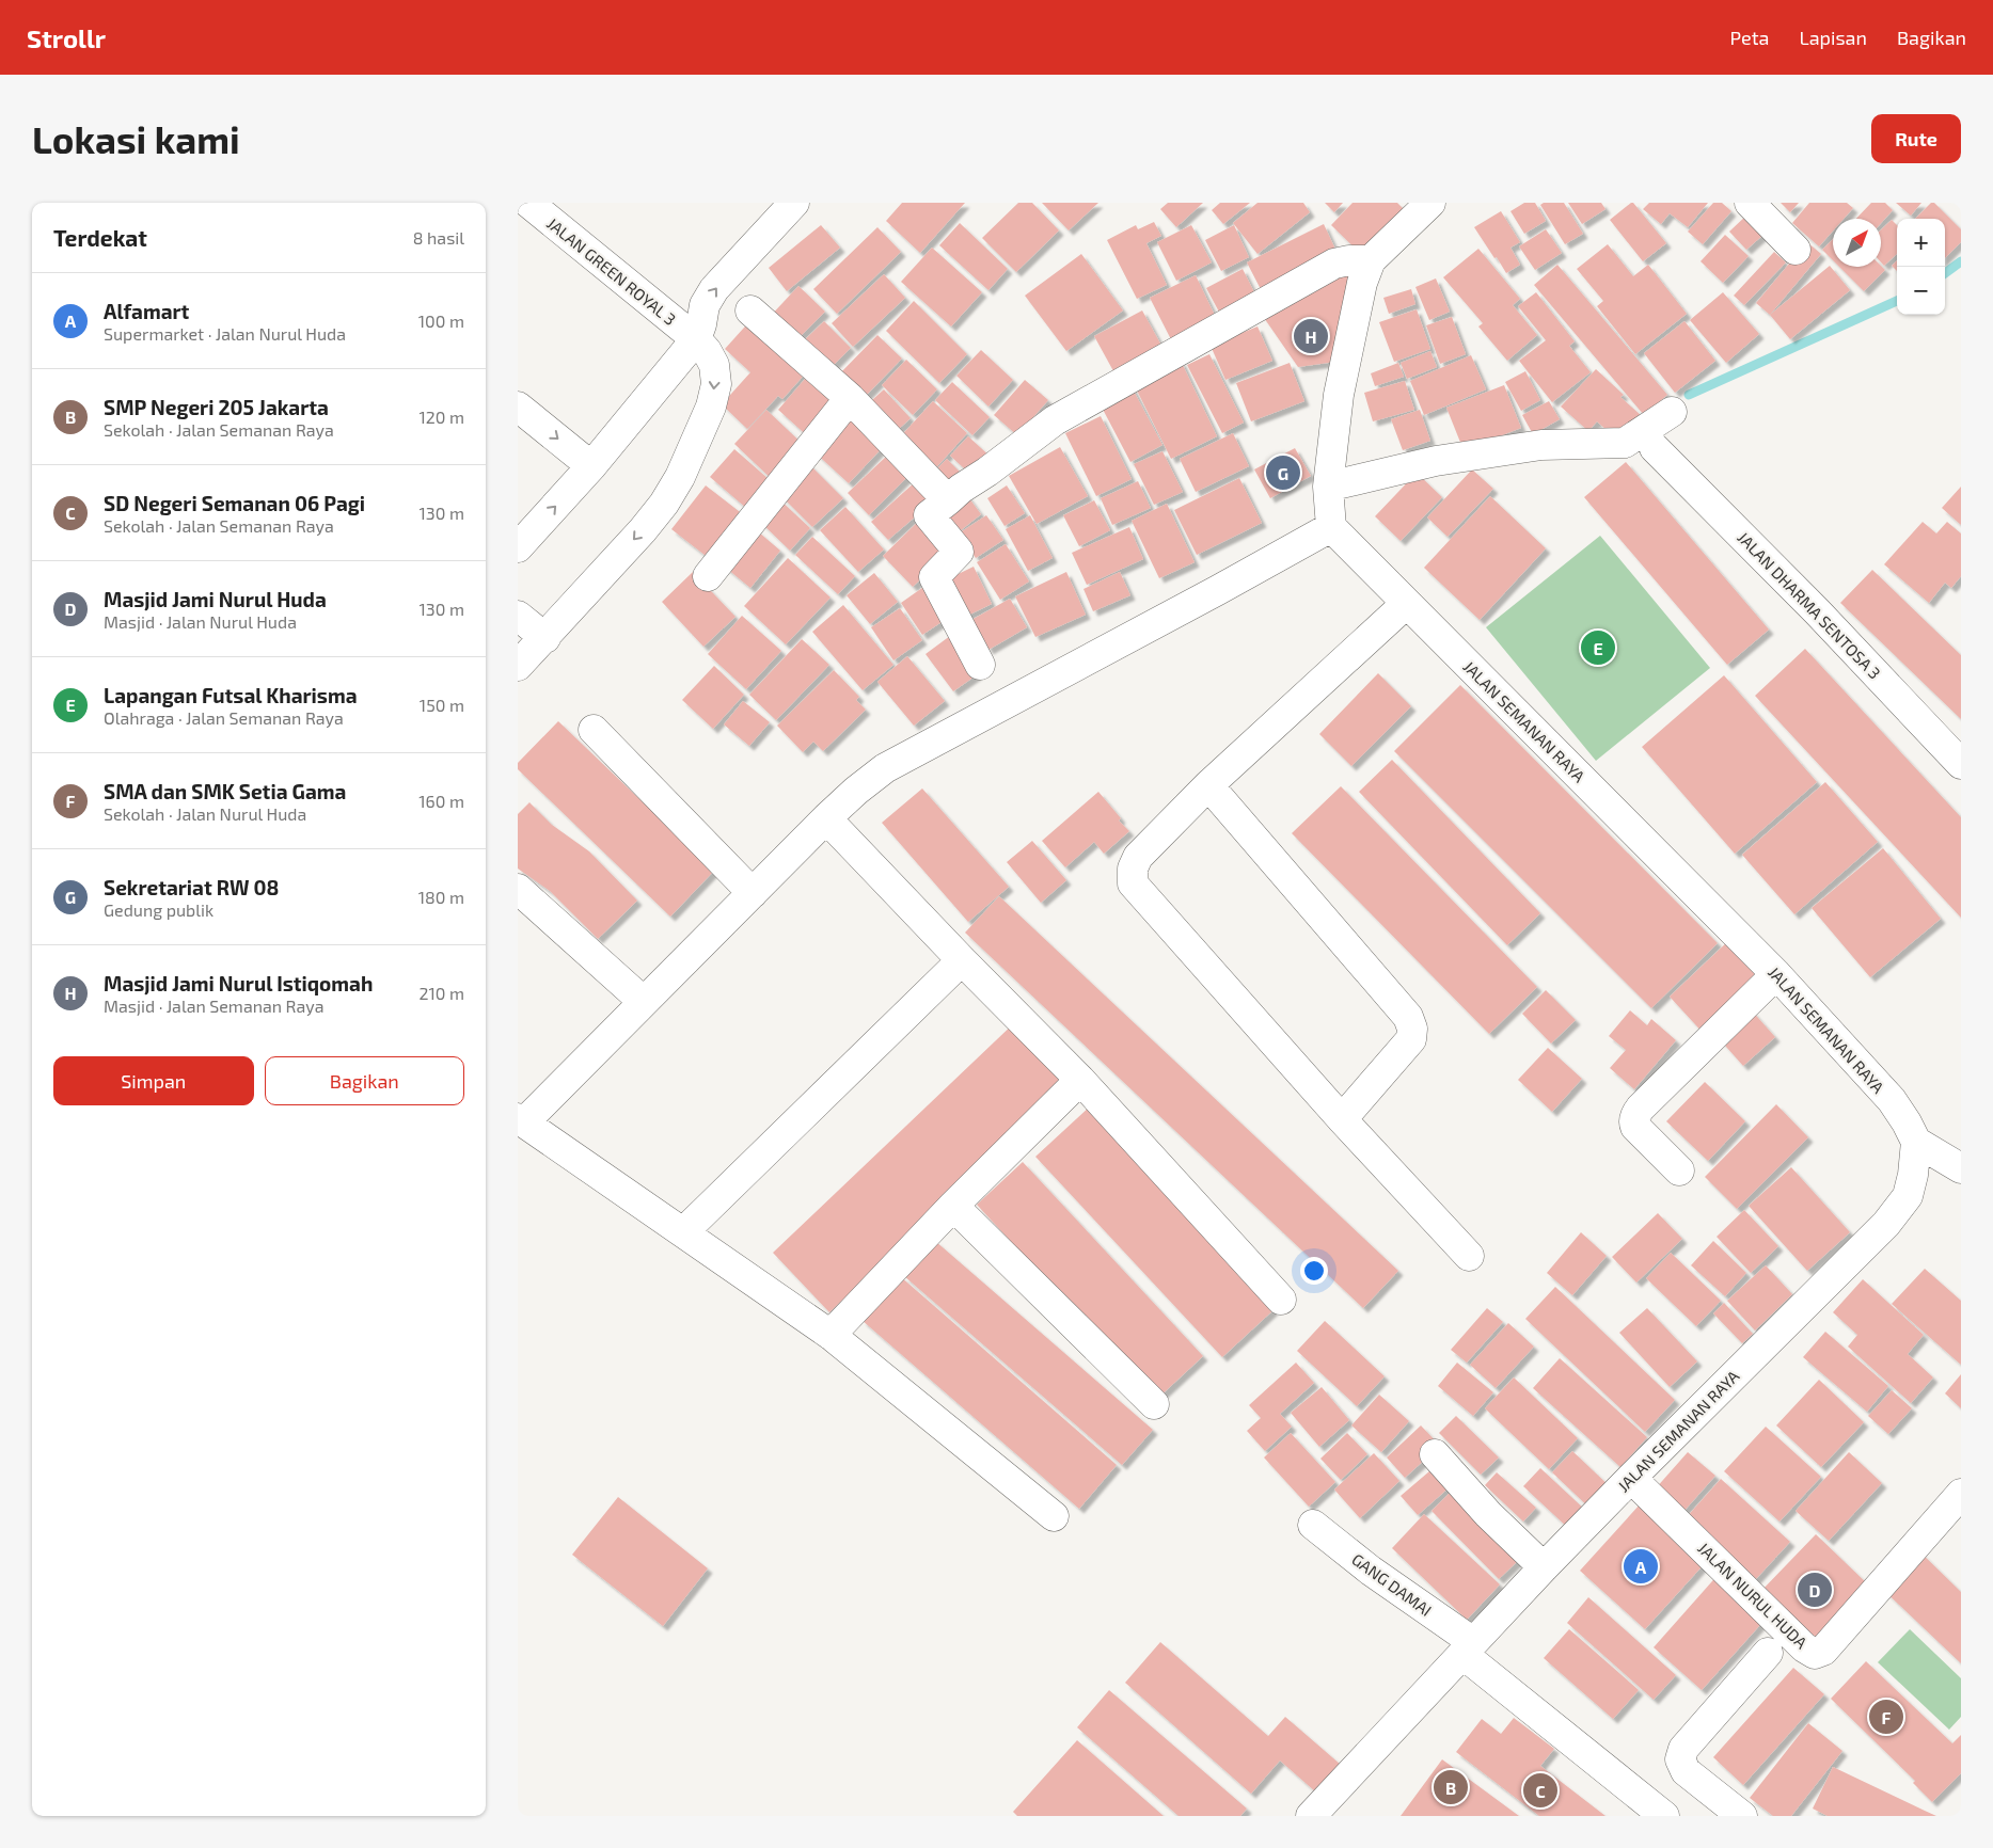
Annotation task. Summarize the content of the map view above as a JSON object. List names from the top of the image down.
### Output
{
  "streets": {
    "street": [
      "JALAN GREEN ROYAL 3",
      "JALAN DHARMA SENTOSA 3",
      "JALAN SEMANAN RAYA",
      "GANG DAMAI",
      "JALAN NURUL HUDA"
    ]
  },
  "crossings": [
    ["JALAN SEMANAN RAYA", "GANG DAMAI"],
    ["JALAN SEMANAN RAYA", "JALAN NURUL HUDA"]
  ],
  "north": "top right",
  "page": {
    "header": "Strollr",
    "nav": ["Peta", "Lapisan", "Bagikan"],
    "buttons": [
      "Rute",
      ["Simpan", "Bagikan"]
    ],
    "title": "Lokasi kami",
    "heading": ["Terdekat", "8 hasil"],
    "map_buttons": ["+", "−"],
    "list": [
      {
        "mark": "A",
        "name": "Alfamart",
        "note": "Supermarket · Jalan Nurul Huda",
        "value": "100 m"
      },
      {
        "mark": "B",
        "name": "SMP Negeri 205 Jakarta",
        "note": "Sekolah · Jalan Semanan Raya",
        "value": "120 m"
      },
      {
        "mark": "C",
        "name": "SD Negeri Semanan 06 Pagi",
        "note": "Sekolah · Jalan Semanan Raya",
        "value": "130 m"
      },
      {
        "mark": "D",
        "name": "Masjid Jami Nurul Huda",
        "note": "Masjid · Jalan Nurul Huda",
        "value": "130 m"
      },
      {
        "mark": "E",
        "name": "Lapangan Futsal Kharisma",
        "note": "Olahraga · Jalan Semanan Raya",
        "value": "150 m"
      },
      {
        "mark": "F",
        "name": "SMA dan SMK Setia Gama",
        "note": "Sekolah · Jalan Nurul Huda",
        "value": "160 m"
      },
      {
        "mark": "G",
        "name": "Sekretariat RW 08",
        "note": "Gedung publik",
        "value": "180 m"
      },
      {
        "mark": "H",
        "name": "Masjid Jami Nurul Istiqomah",
        "note": "Masjid · Jalan Semanan Raya",
        "value": "210 m"
      }
    ],
    "pins": [
      "H",
      "G",
      "E",
      "A",
      "D",
      "F",
      "B",
      "C"
    ]
  }
}
